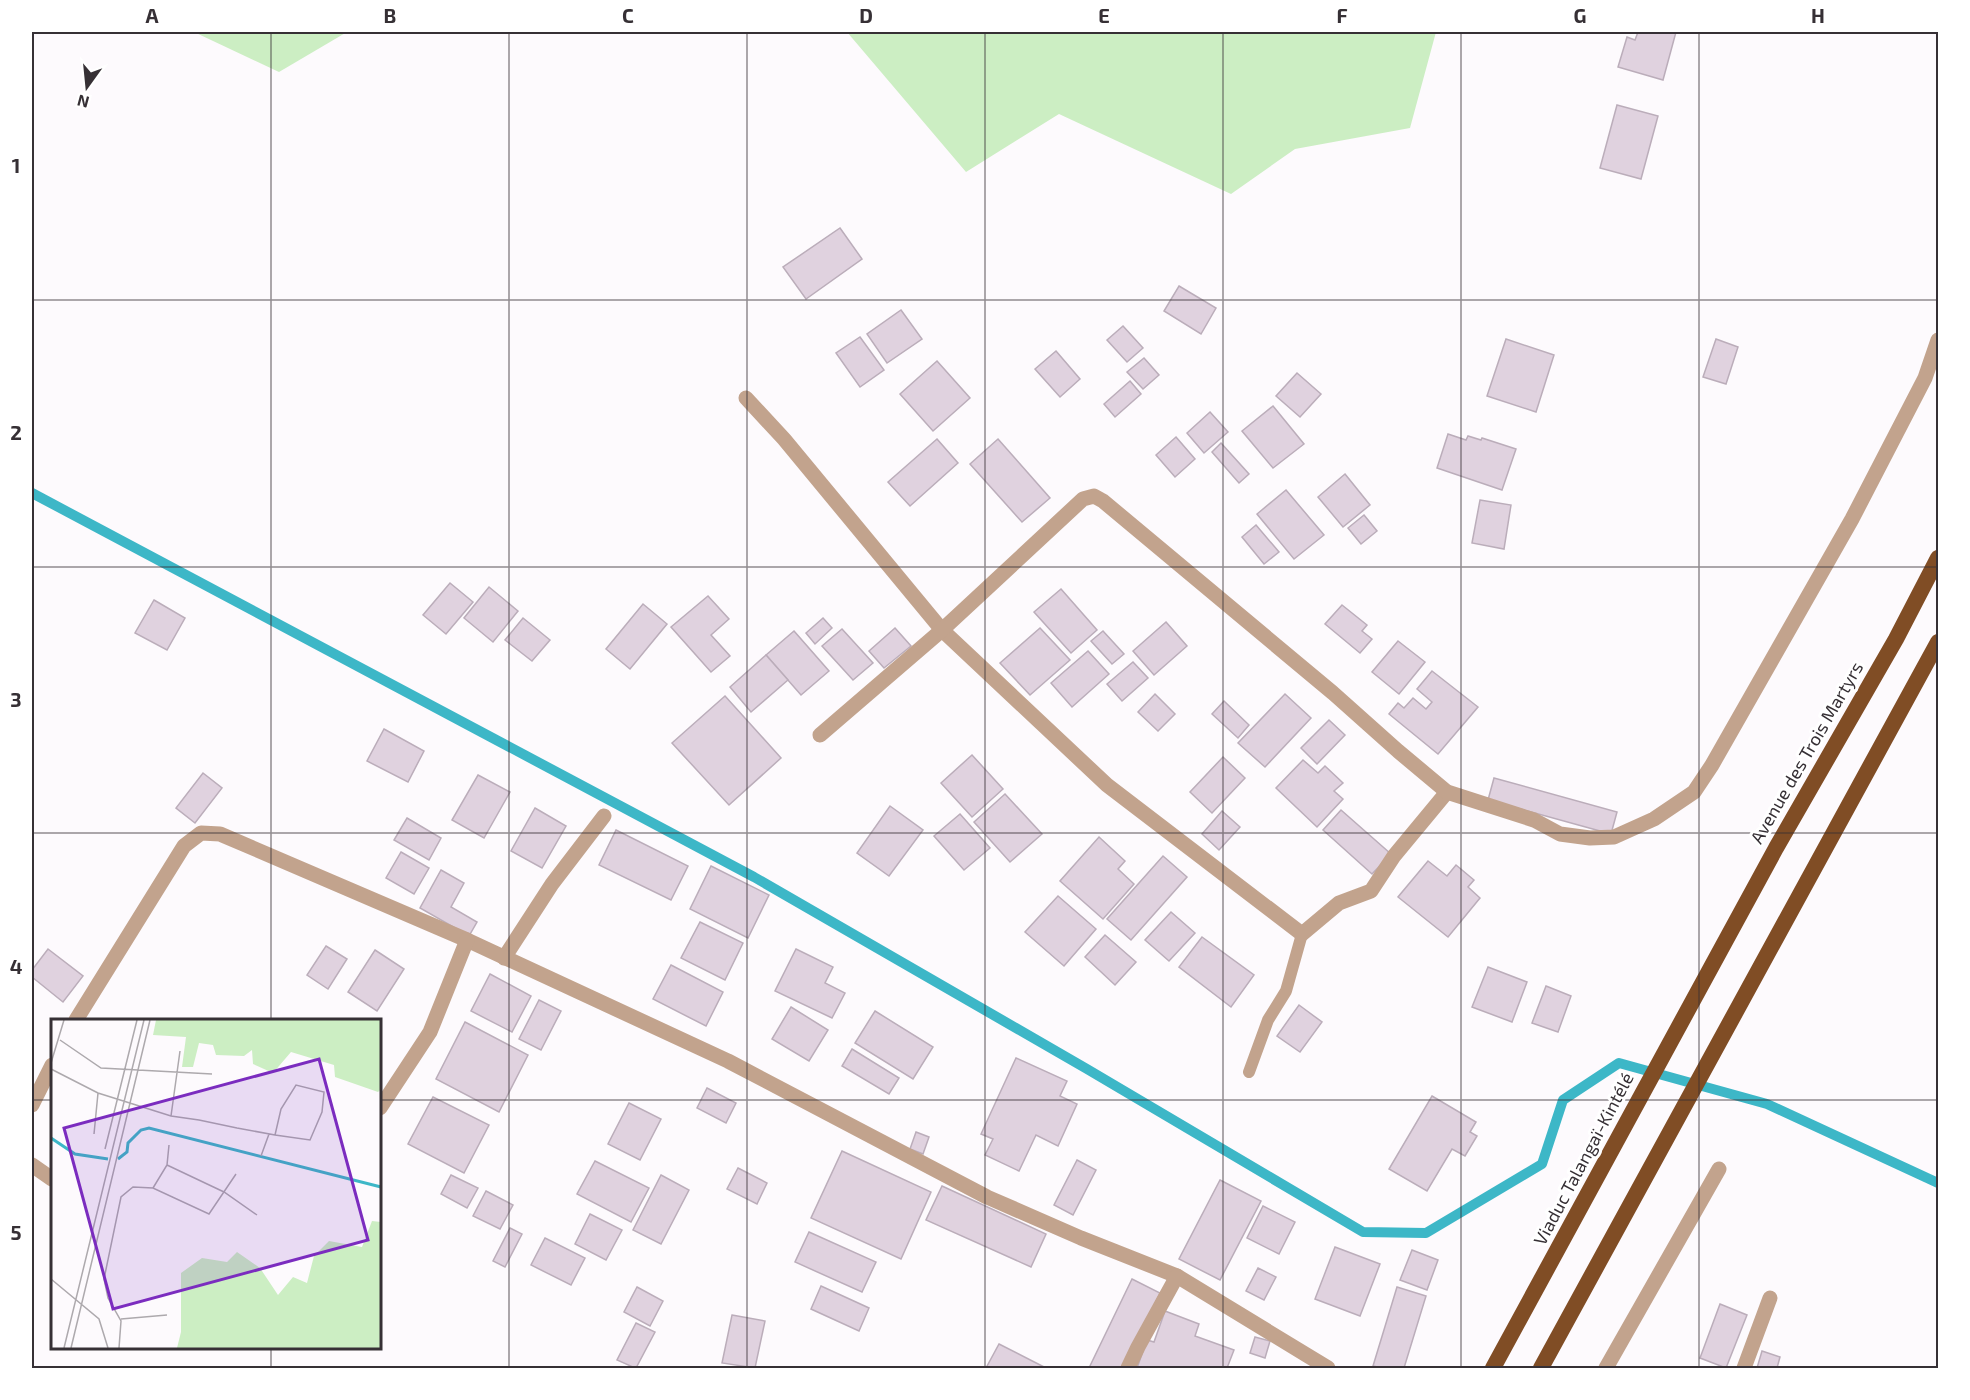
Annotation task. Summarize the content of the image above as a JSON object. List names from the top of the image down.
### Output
{
  "streets": {
    "highway": ["Avenue des Trois Martyrs", "Viaduc Talangaï-Kintélé"]
  },
  "crossings": [
    ["Avenue des Trois Martyrs", "Viaduc Talangaï-Kintélé"]
  ],
  "north": "bottom",
  "grid": {
    "columns": [
      "A",
      "B",
      "C",
      "D",
      "E",
      "F",
      "G",
      "H"
    ],
    "rows": [
      "1",
      "2",
      "3",
      "4",
      "5"
    ]
  }
}
